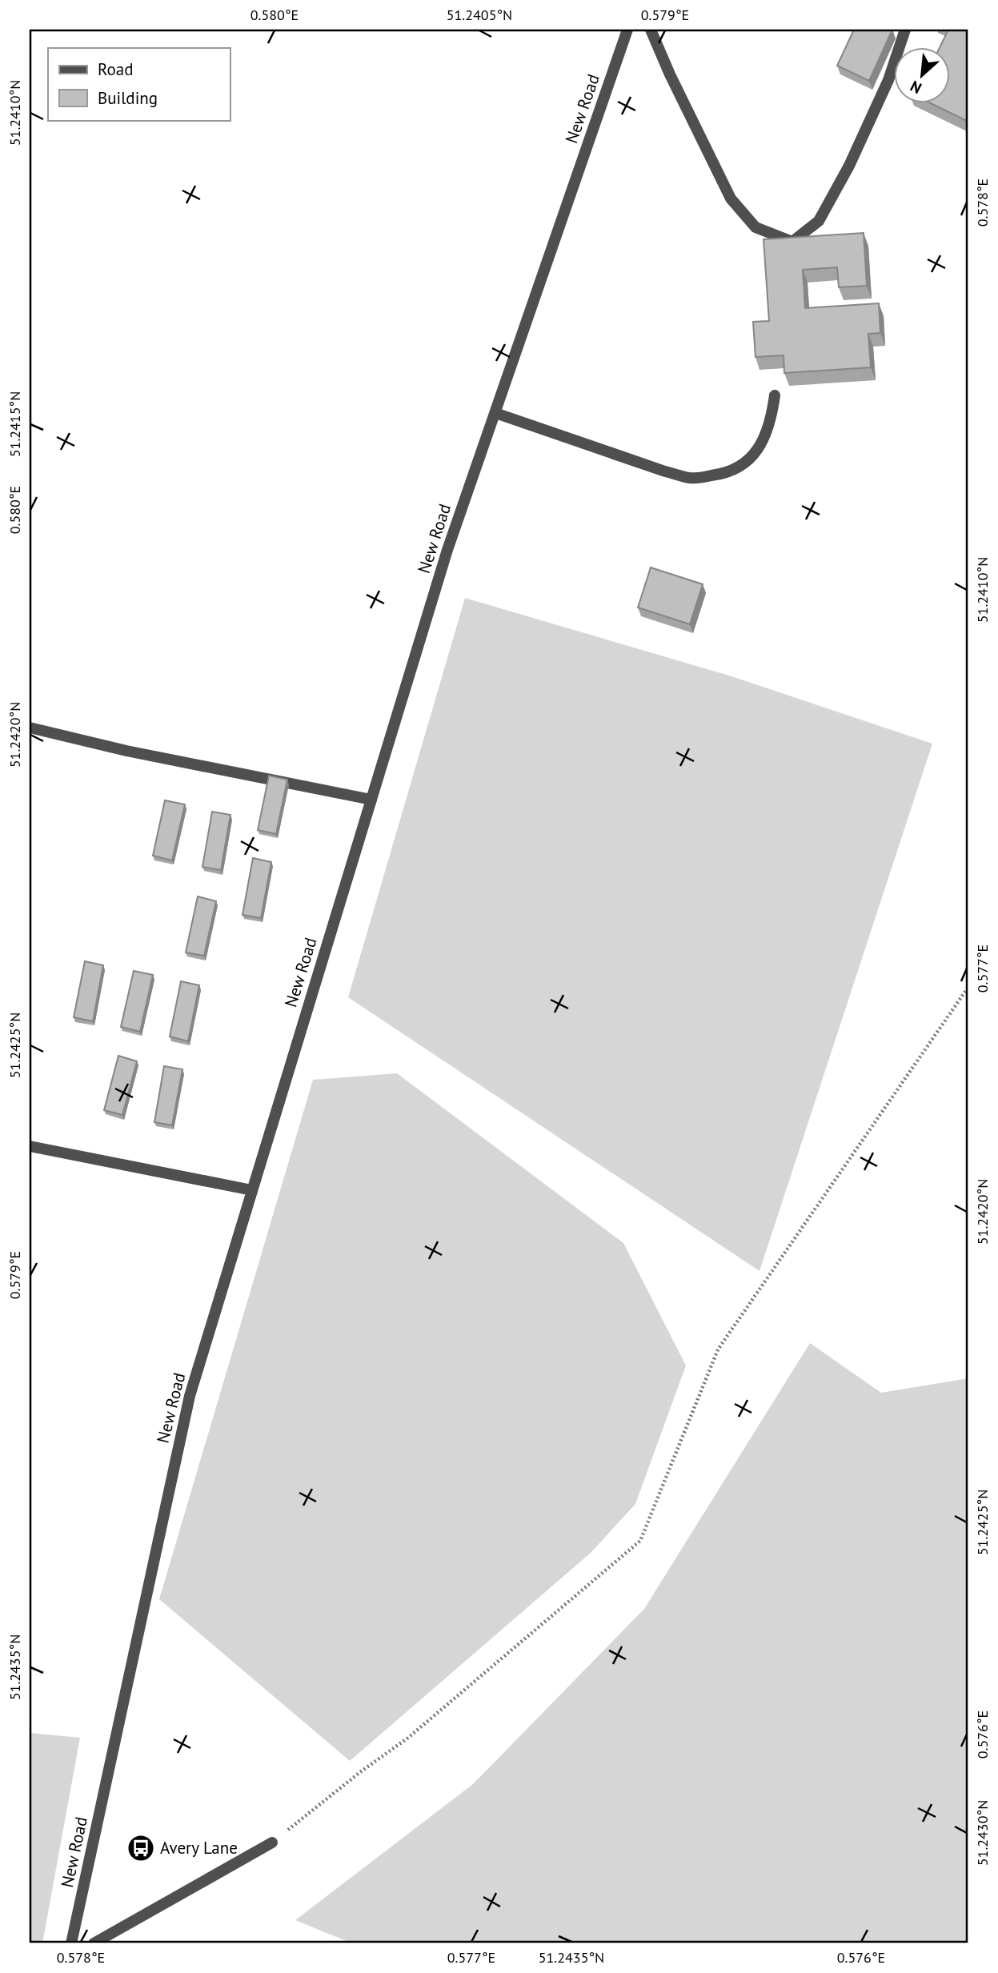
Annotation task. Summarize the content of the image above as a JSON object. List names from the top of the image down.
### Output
{
  "streets": {
    "street": ["New Road"]
  },
  "places": {
    "bus stop": ["Avery Lane"]
  },
  "legend": ["Road", "Building"],
  "north": "bottom left",
  "coordinates": [
    "0.580°E",
    "51.2405°N",
    "0.579°E",
    "51.2410°N",
    "0.578°E",
    "51.2415°N",
    "51.2420°N",
    "0.577°E",
    "51.2425°N",
    "51.2435°N",
    "0.576°E",
    "51.2430°N"
  ]
}
